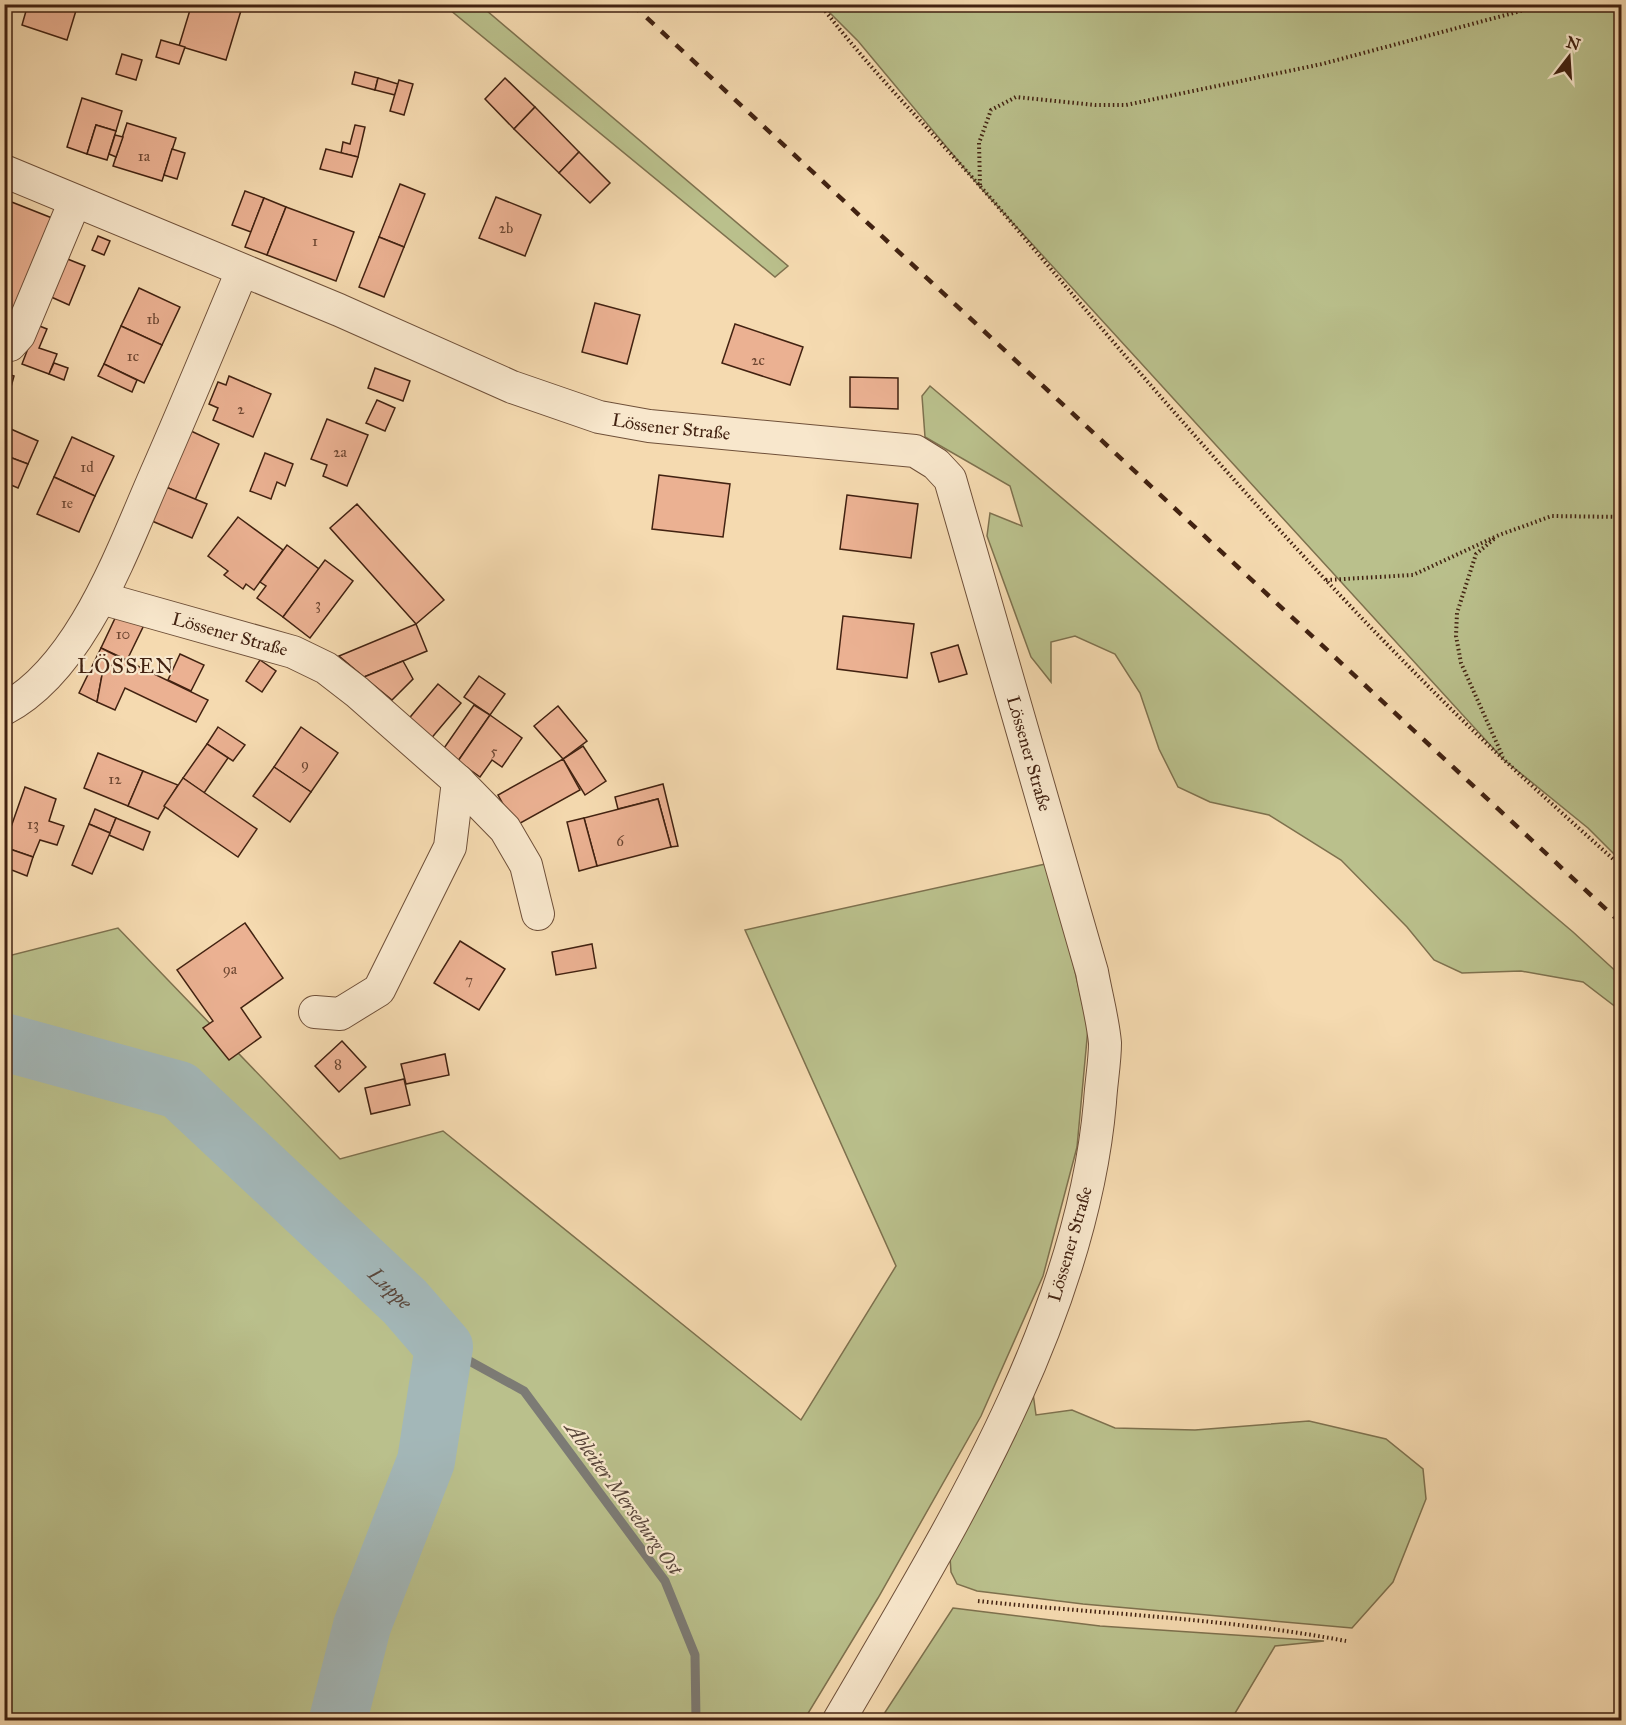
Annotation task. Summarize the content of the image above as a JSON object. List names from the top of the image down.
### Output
{
  "streets": {
    "street": ["Lössener Straße"]
  },
  "districts": ["LÖSSEN"],
  "water": ["Luppe", "Ableiter Merseburg Ost"],
  "house_numbers": [
    "1a",
    "2b",
    "1",
    "1b",
    "1c",
    "2c",
    "2",
    "2a",
    "1d",
    "1e",
    "3",
    "10",
    "5",
    "9",
    "12",
    "13",
    "6",
    "9a",
    "7",
    "8"
  ],
  "north": "top"
}
